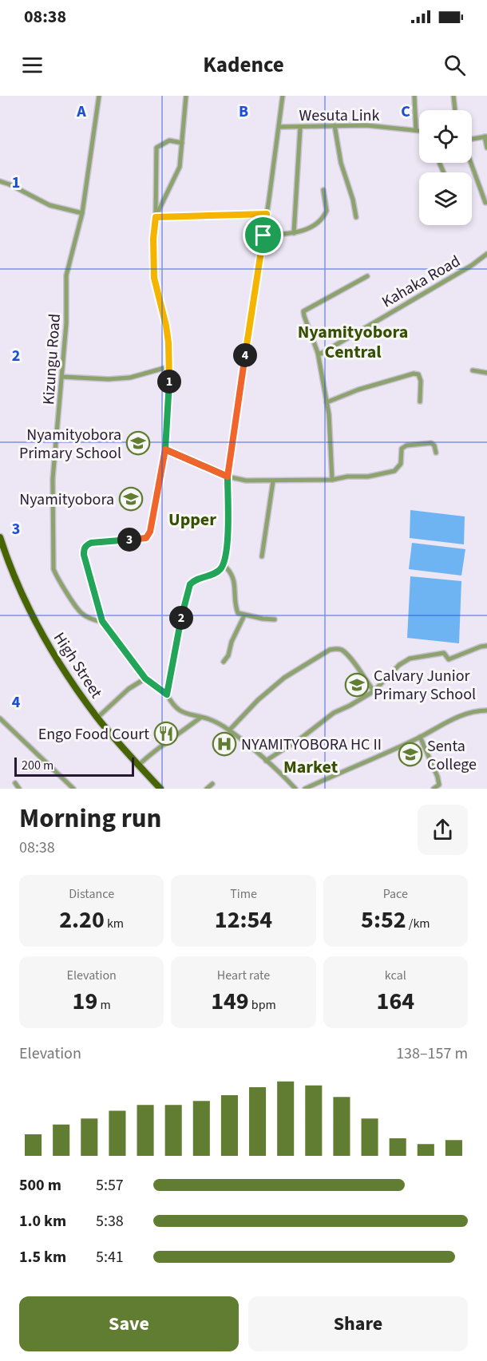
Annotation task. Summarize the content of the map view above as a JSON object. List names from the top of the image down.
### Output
{
  "streets": {
    "main road": ["High Street"],
    "street": ["Wesuta Link", "Kahaka Road", "Kizungu Road"]
  },
  "districts": ["Nyamityobora Central", "Upper", "Market"],
  "places": {
    "school or university": [
      "Nyamityobora Primary School",
      "Nyamityobora",
      "Calvary Junior Primary School",
      "Senta College"
    ],
    "restaurant": ["Engo Food Court"],
    "hospital": ["NYAMITYOBORA HC II"]
  },
  "scale_bar": "200 m",
  "page": {
    "status": "08:38",
    "header": "Kadence",
    "pins": [
      "4",
      "1",
      "3",
      "2"
    ],
    "scale": "200 m",
    "heading": ["Morning run", "08:38"],
    "stats": [
      ["Distance", "2.20 km"],
      ["Time", "12:54"],
      ["Pace", "5:52 /km"],
      ["Elevation", "19 m"],
      ["Heart rate", "149 bpm"],
      ["kcal", "164"]
    ],
    "chart": ["Elevation", "138–157 m"],
    "list": [
      {
        "name": "500 m",
        "note": "5:57"
      },
      {
        "name": "1.0 km",
        "note": "5:38"
      },
      {
        "name": "1.5 km",
        "note": "5:41"
      }
    ],
    "buttons": ["Save", "Share"]
  },
  "grid": {
    "columns": ["A", "B", "C"],
    "rows": [
      "1",
      "2",
      "3",
      "4"
    ]
  }
}
